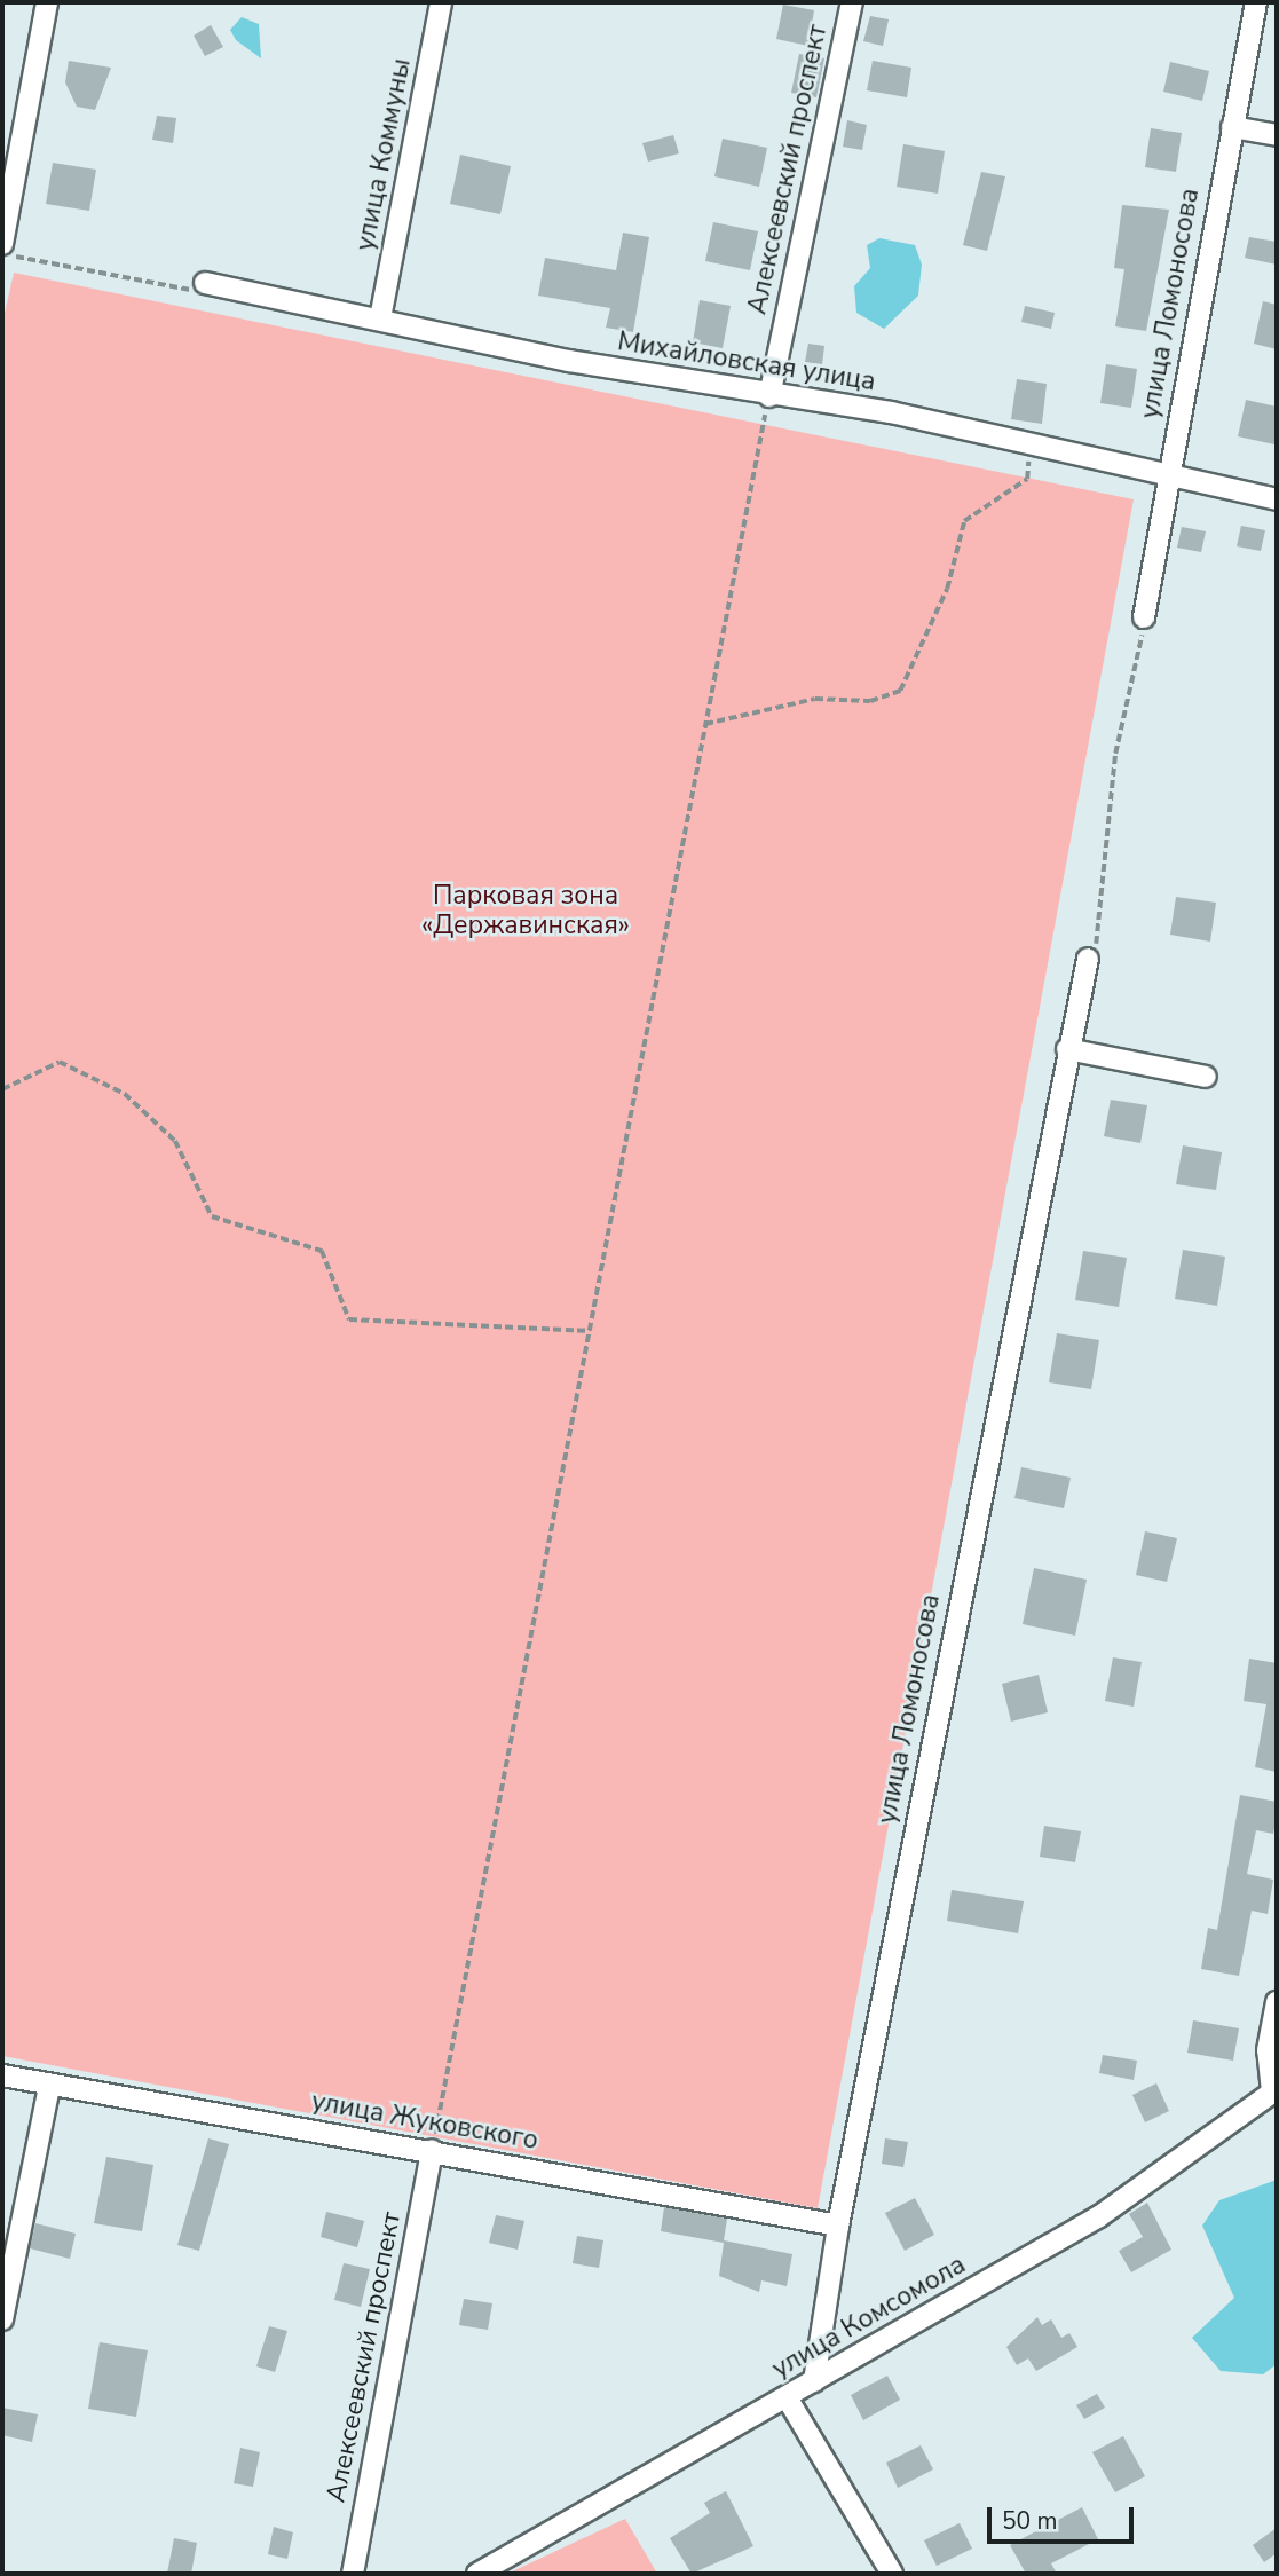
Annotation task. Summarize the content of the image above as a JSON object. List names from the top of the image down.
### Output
{
  "streets": {
    "street": [
      "улица Коммуны",
      "Алексеевский проспект",
      "улица Ломоносова",
      "Михайловская улица",
      "улица Жуковского",
      "улица Комсомола"
    ]
  },
  "crossings": [
    ["улица Коммуны", "Михайловская улица"],
    ["Алексеевский проспект", "Михайловская улица"],
    ["Алексеевский проспект", "улица Жуковского"],
    ["улица Ломоносова", "Михайловская улица"],
    ["улица Ломоносова", "улица Жуковского"],
    ["улица Ломоносова", "улица Комсомола"]
  ],
  "parks": ["Парковая зона «Державинская»"],
  "scale_bar": "50 m"
}
